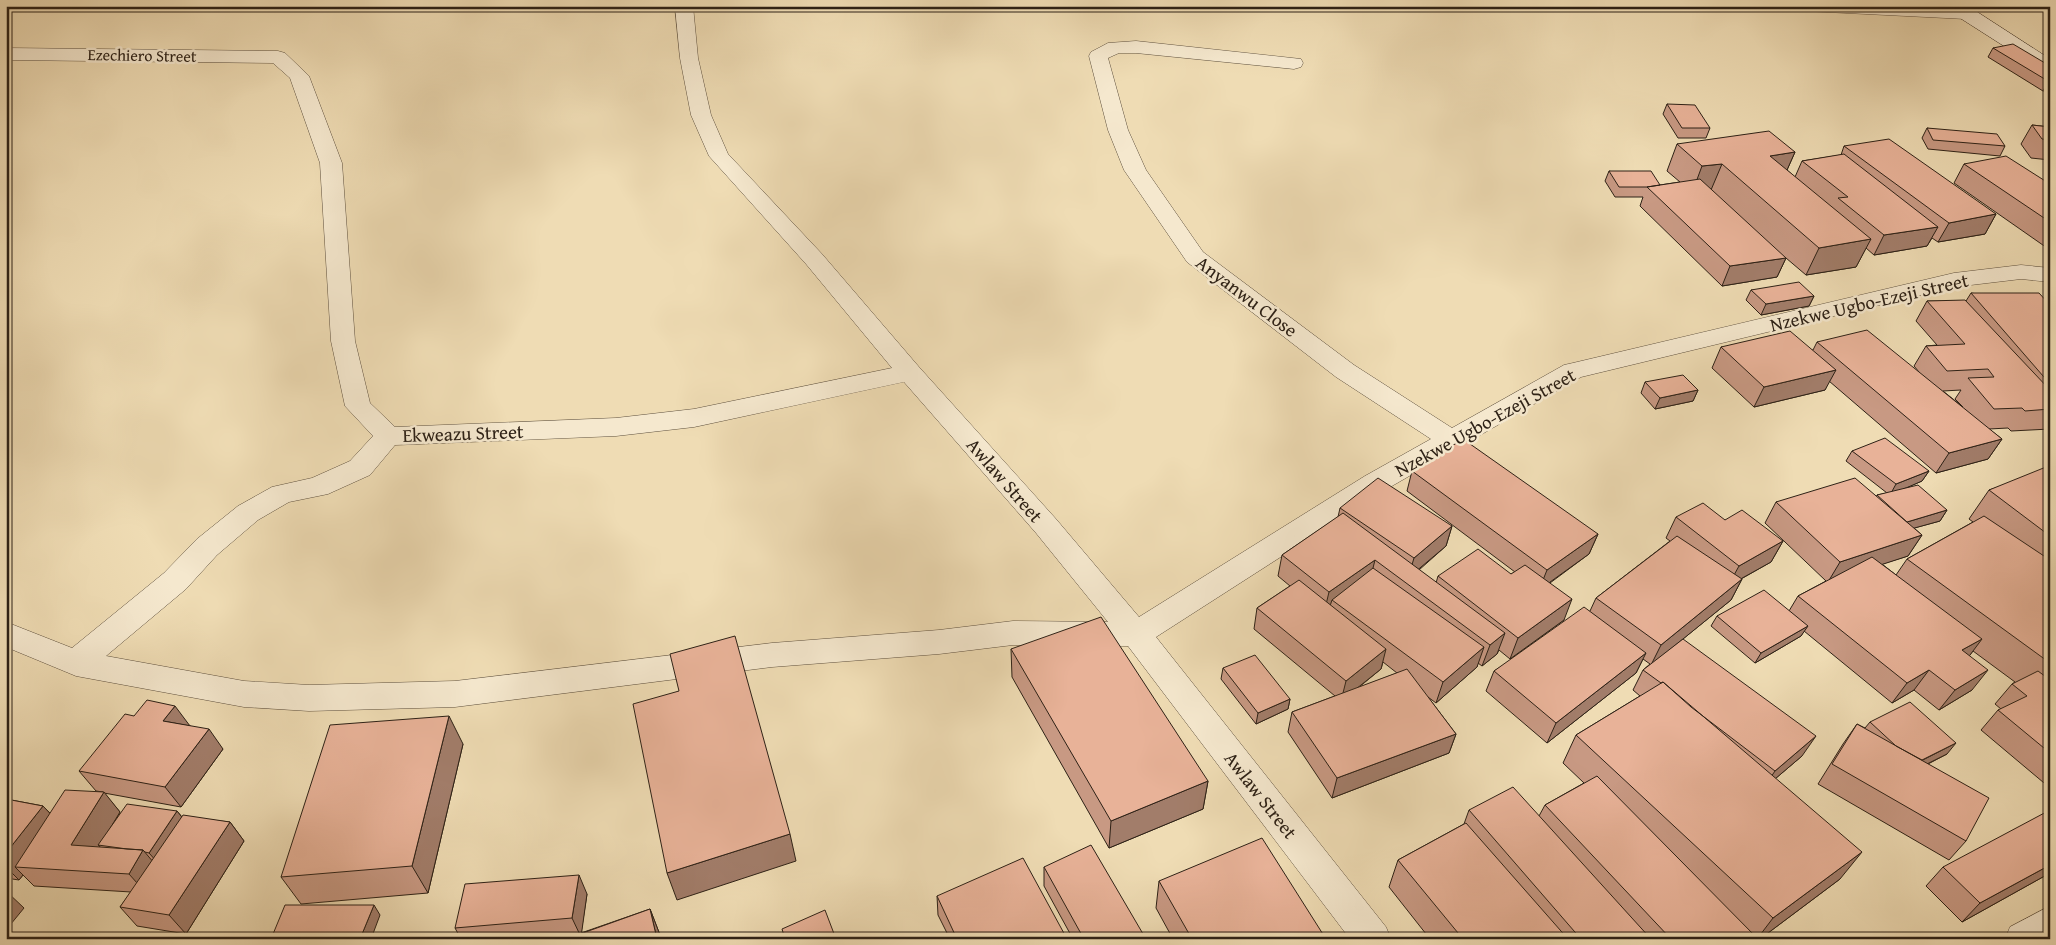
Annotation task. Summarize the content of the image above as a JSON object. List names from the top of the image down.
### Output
{
  "streets": {
    "street": [
      "Ezechiero Street",
      "Anyanwu Close",
      "Nzekwe Ugbo-Ezeji Street",
      "Ekweazu Street",
      "Awlaw Street"
    ]
  },
  "crossings": [
    ["Ezechiero Street", "Ekweazu Street"],
    ["Anyanwu Close", "Nzekwe Ugbo-Ezeji Street"],
    ["Nzekwe Ugbo-Ezeji Street", "Awlaw Street"],
    ["Ekweazu Street", "Awlaw Street"]
  ]
}
